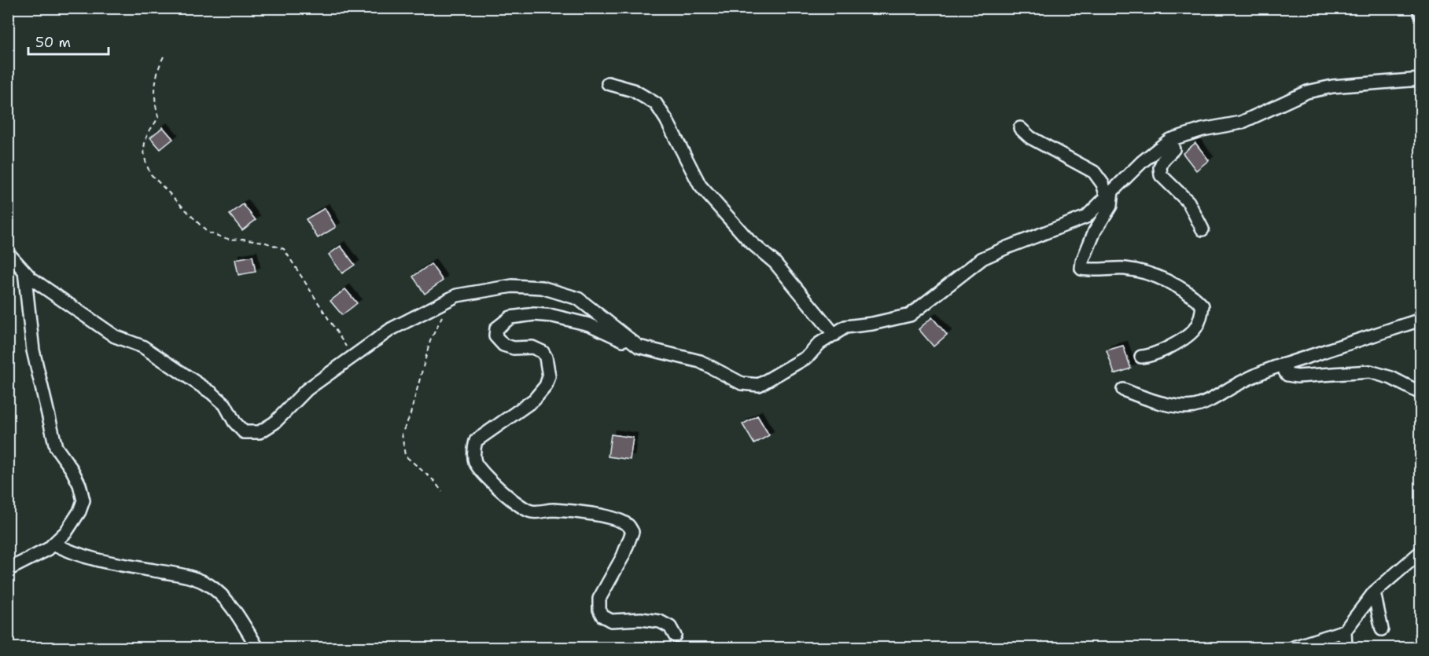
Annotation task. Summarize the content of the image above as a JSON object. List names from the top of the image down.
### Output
{
  "scale_bar": "50 m"
}
